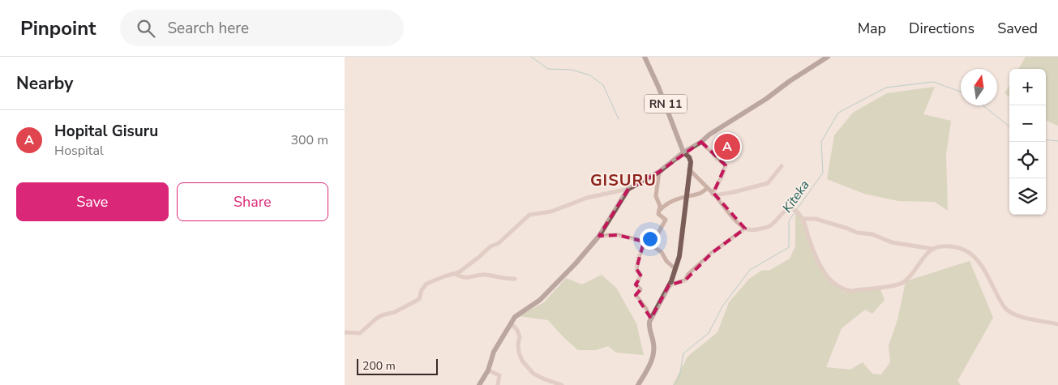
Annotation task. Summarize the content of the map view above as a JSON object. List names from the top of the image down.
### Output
{
  "streets": {
    "main road": ["RN 11"]
  },
  "districts": ["GISURU"],
  "water": ["Kiteka"],
  "scale_bar": "200 m",
  "north": "top",
  "page": {
    "header": "Pinpoint",
    "search": "Search here",
    "nav": ["Map", "Directions", "Saved"],
    "heading": "Nearby",
    "map_buttons": ["+", "−"],
    "list": [
      {
        "mark": "A",
        "name": "Hopital Gisuru",
        "note": "Hospital",
        "value": "300 m"
      }
    ],
    "pins": "A",
    "buttons": ["Save", "Share"],
    "scale": "200 m"
  }
}
